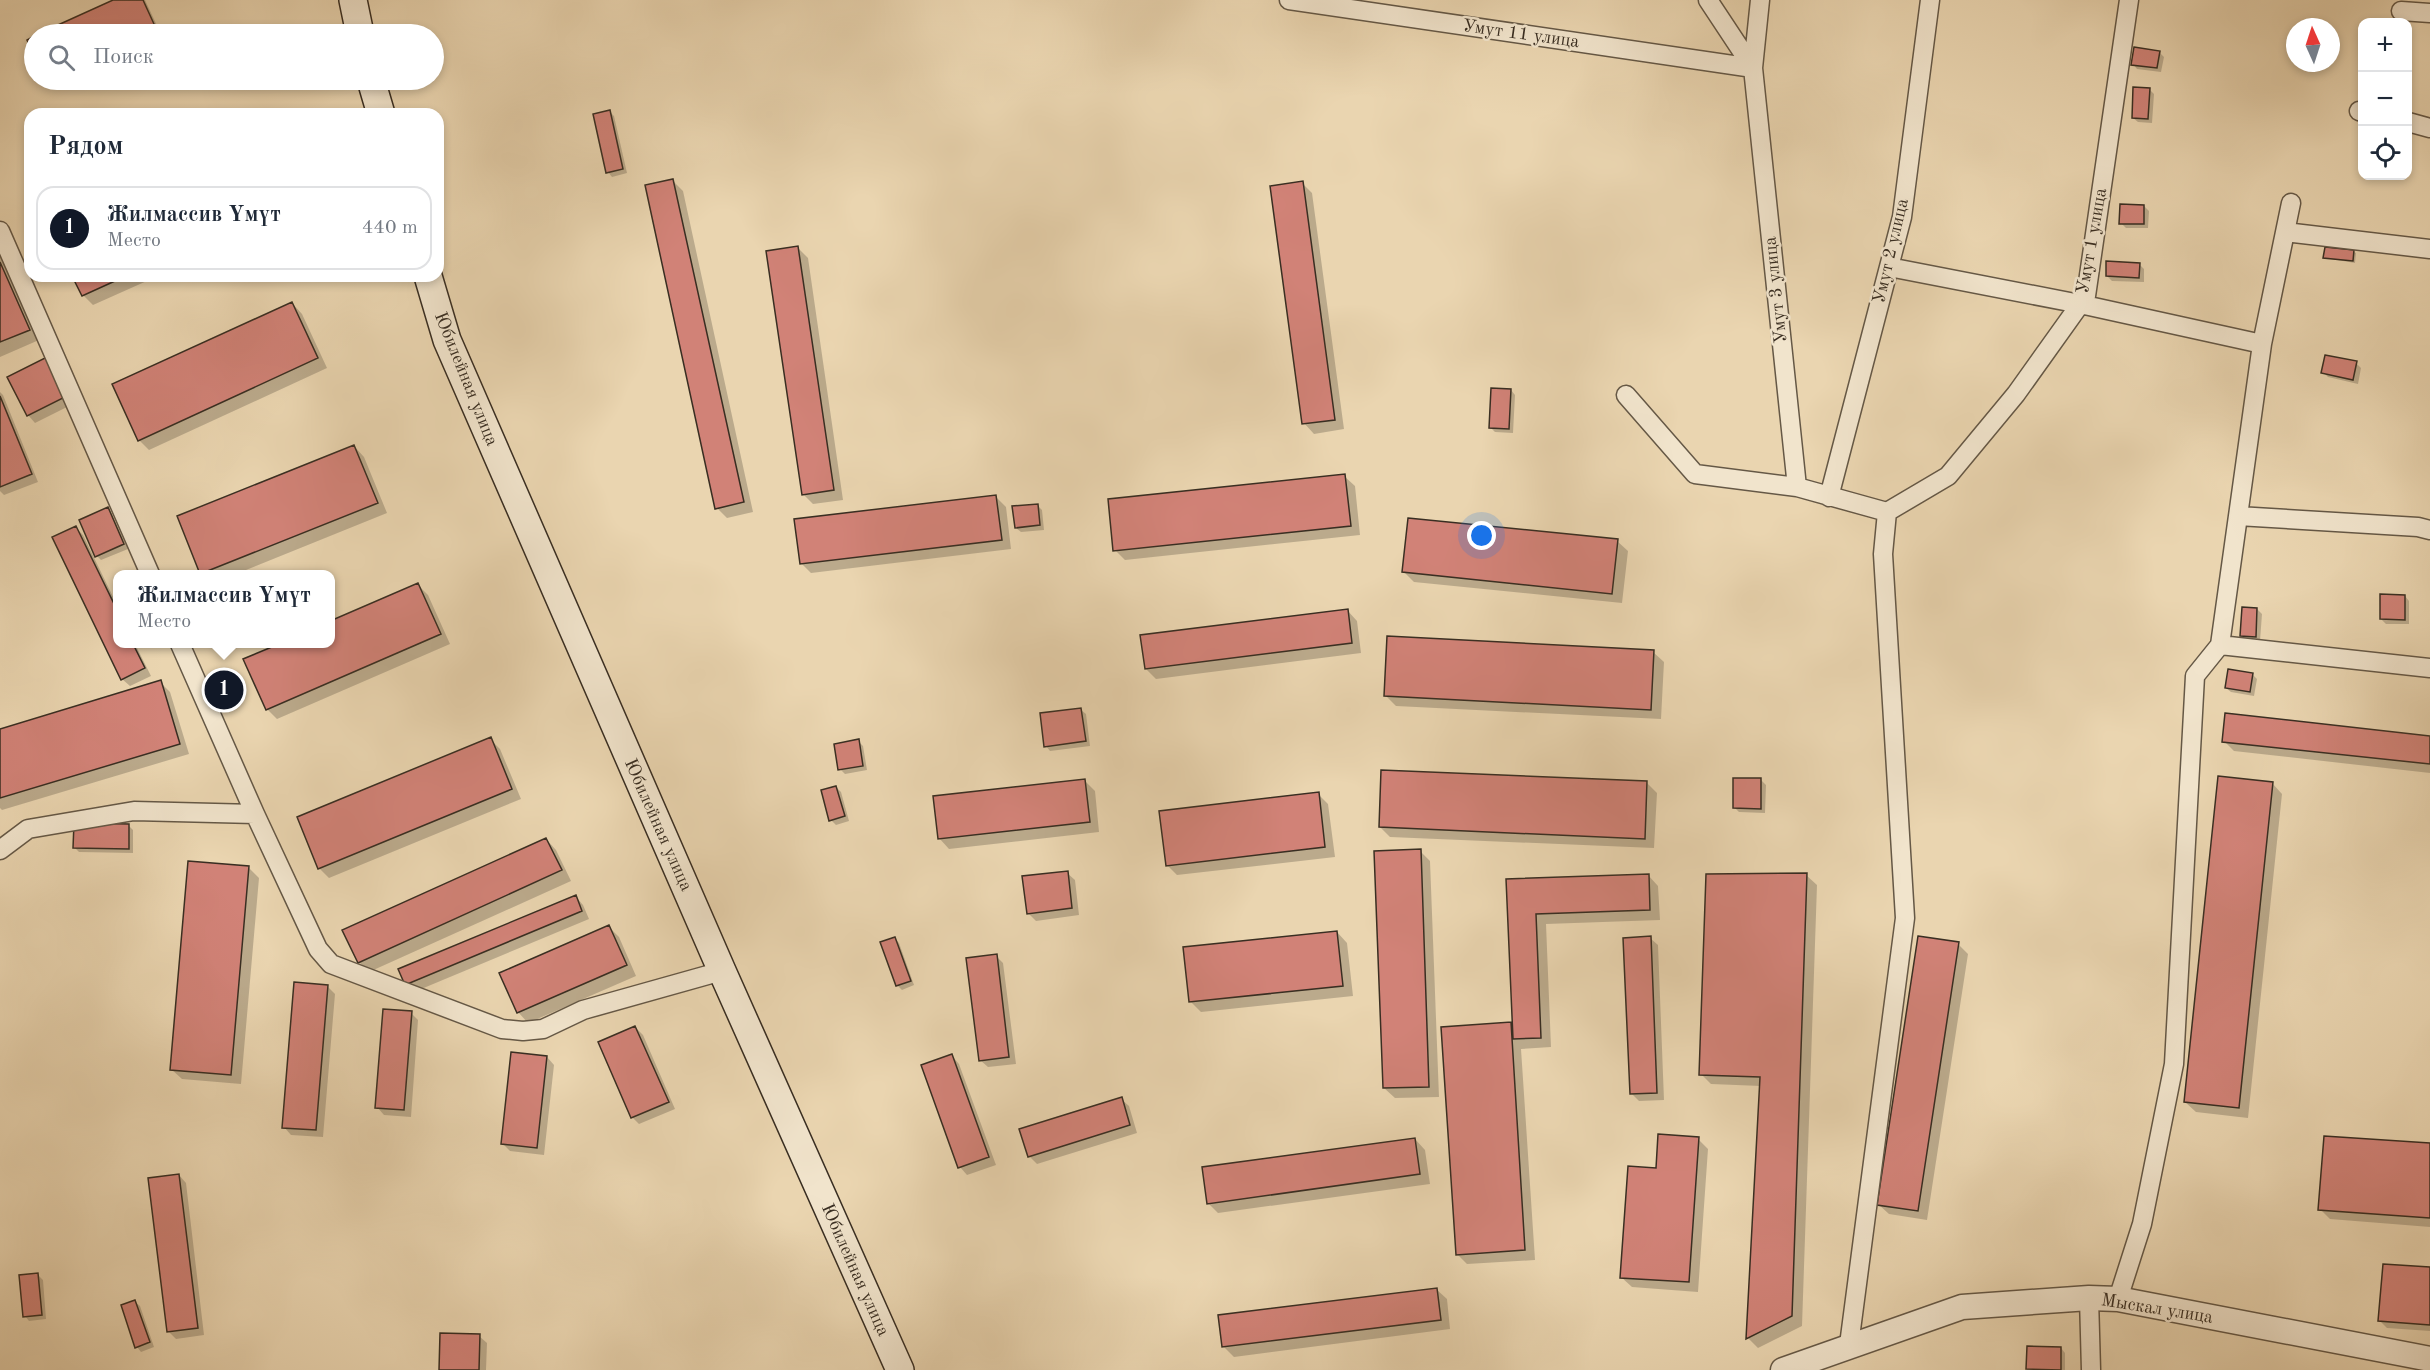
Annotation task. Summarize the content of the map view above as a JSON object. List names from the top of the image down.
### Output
{
  "streets": {
    "main road": ["Юбилейная улица"],
    "street": [
      "Умут 11 улица",
      "Умут 1 улица",
      "Умут 2 улица",
      "Умут 3 улица",
      "Мыскал улица"
    ]
  },
  "crossings": [
    ["Умут 11 улица", "Умут 3 улица"]
  ],
  "north": "top",
  "page": {
    "map_buttons": ["+", "−"],
    "search": "Поиск",
    "heading": "Рядом",
    "list": [
      {
        "mark": "1",
        "name": "Жилмассив Үмүт",
        "note": "Место",
        "value": "440 m"
      }
    ],
    "popup": ["Жилмассив Үмүт", "Место"],
    "pins": "1"
  }
}
